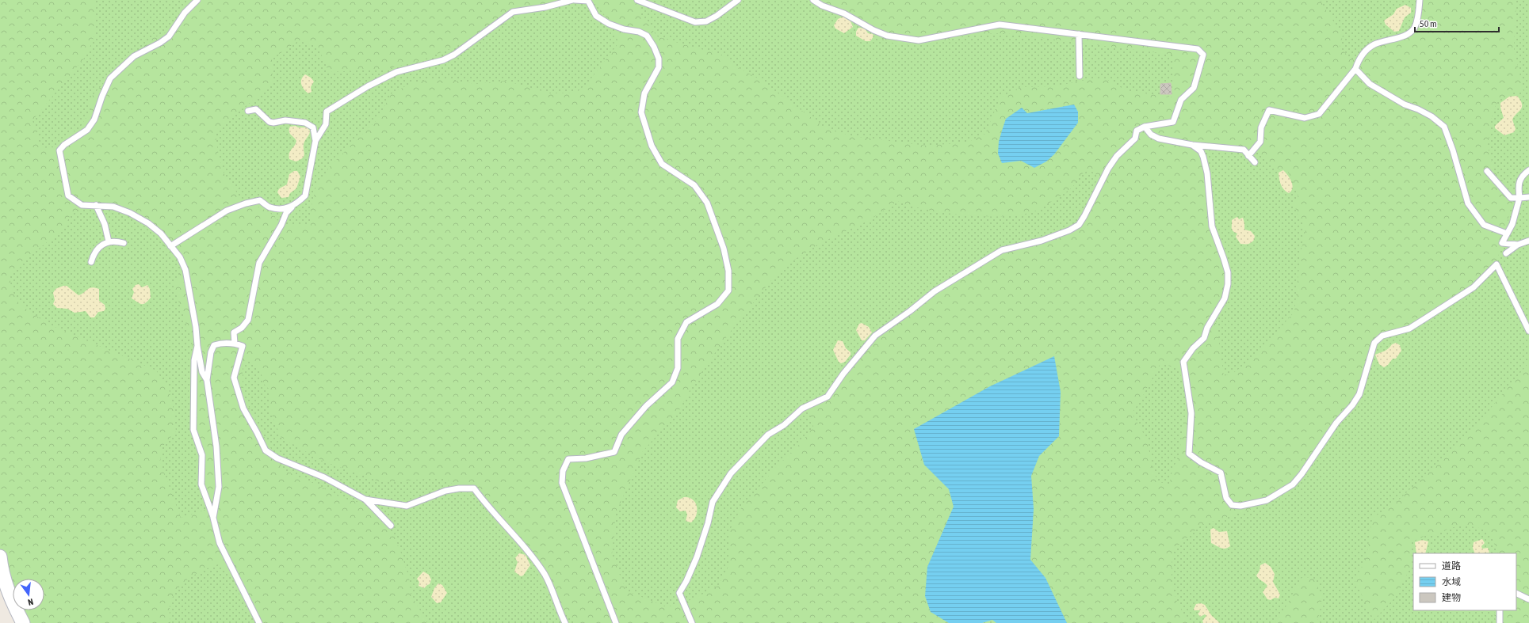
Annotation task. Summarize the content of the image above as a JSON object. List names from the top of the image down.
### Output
{
  "legend": ["道路", "水域", "建物"],
  "scale_bar": "50 m",
  "north": "bottom"
}
